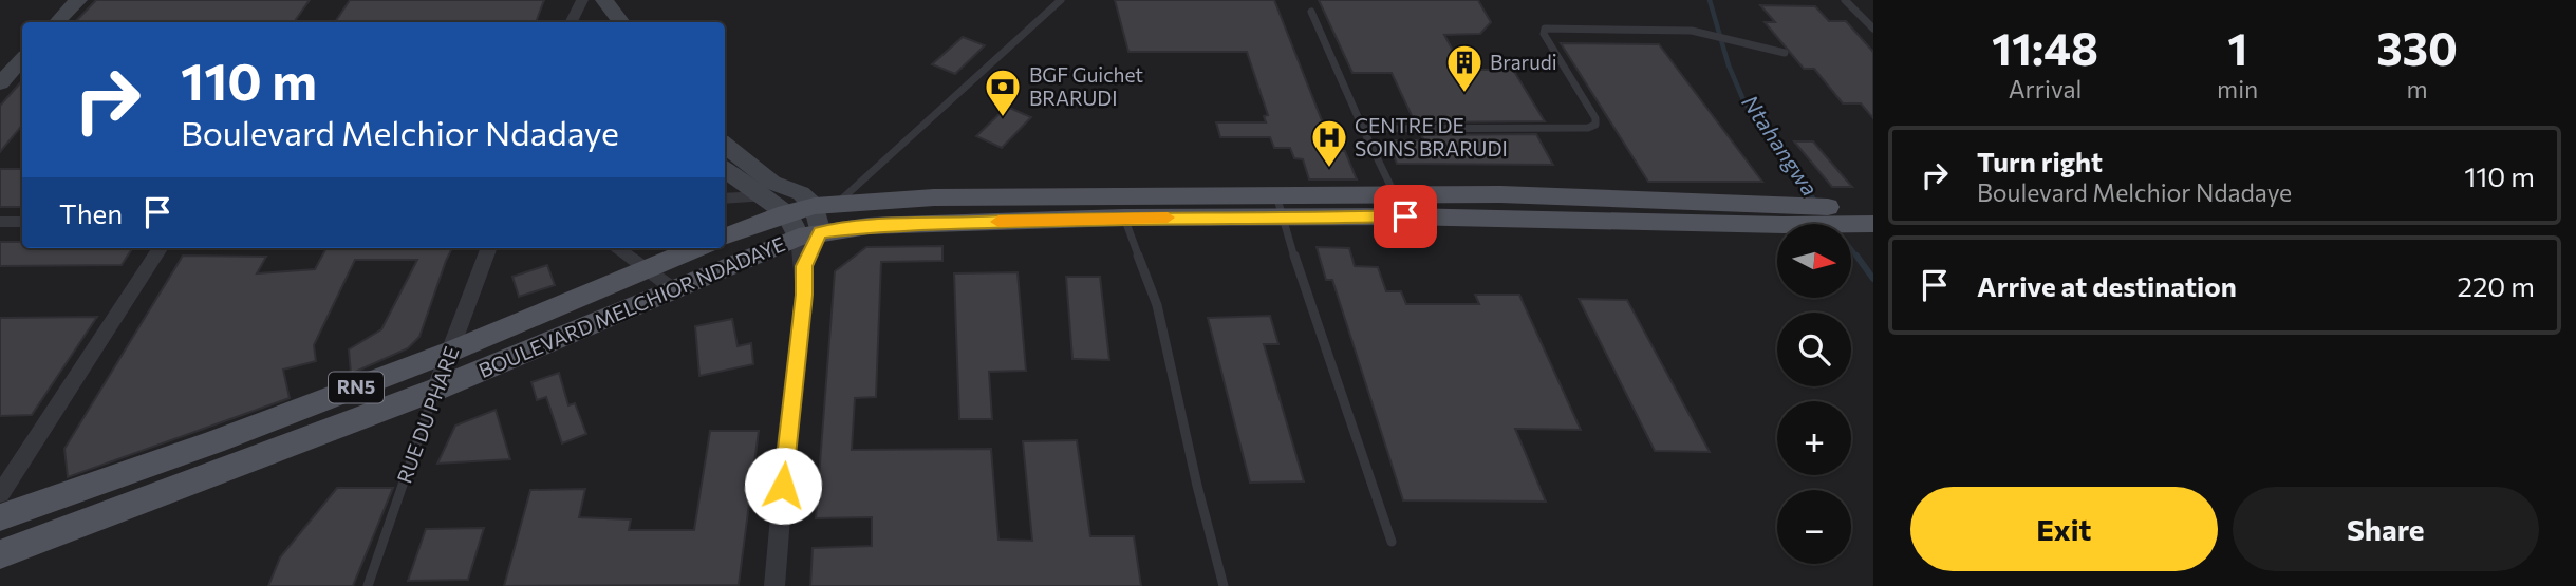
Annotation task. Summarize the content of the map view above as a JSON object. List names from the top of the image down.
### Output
{
  "streets": {
    "main road": ["BOULEVARD MELCHIOR NDADAYE", "RN5"],
    "street": ["RUE DU PHARE"]
  },
  "crossings": [
    ["BOULEVARD MELCHIOR NDADAYE", "RUE DU PHARE"]
  ],
  "water": ["Ntahangwa"],
  "places": {
    "building": ["Brarudi"],
    "bank": ["BGF Guichet BRARUDI"],
    "hospital": ["CENTRE DE SOINS BRARUDI"]
  },
  "north": "right",
  "page": {
    "eta": [
      "11:48",
      "Arrival",
      "1",
      "min",
      "330",
      "m"
    ],
    "turn": ["110 m", "Boulevard Melchior Ndadaye"],
    "list": [
      {
        "name": "Turn right",
        "note": "Boulevard Melchior Ndadaye",
        "value": "110 m"
      },
      {
        "name": "Arrive at destination",
        "value": "220 m"
      }
    ],
    "then": "Then",
    "map_buttons": ["+", "−"],
    "buttons": ["Exit", "Share"]
  }
}
